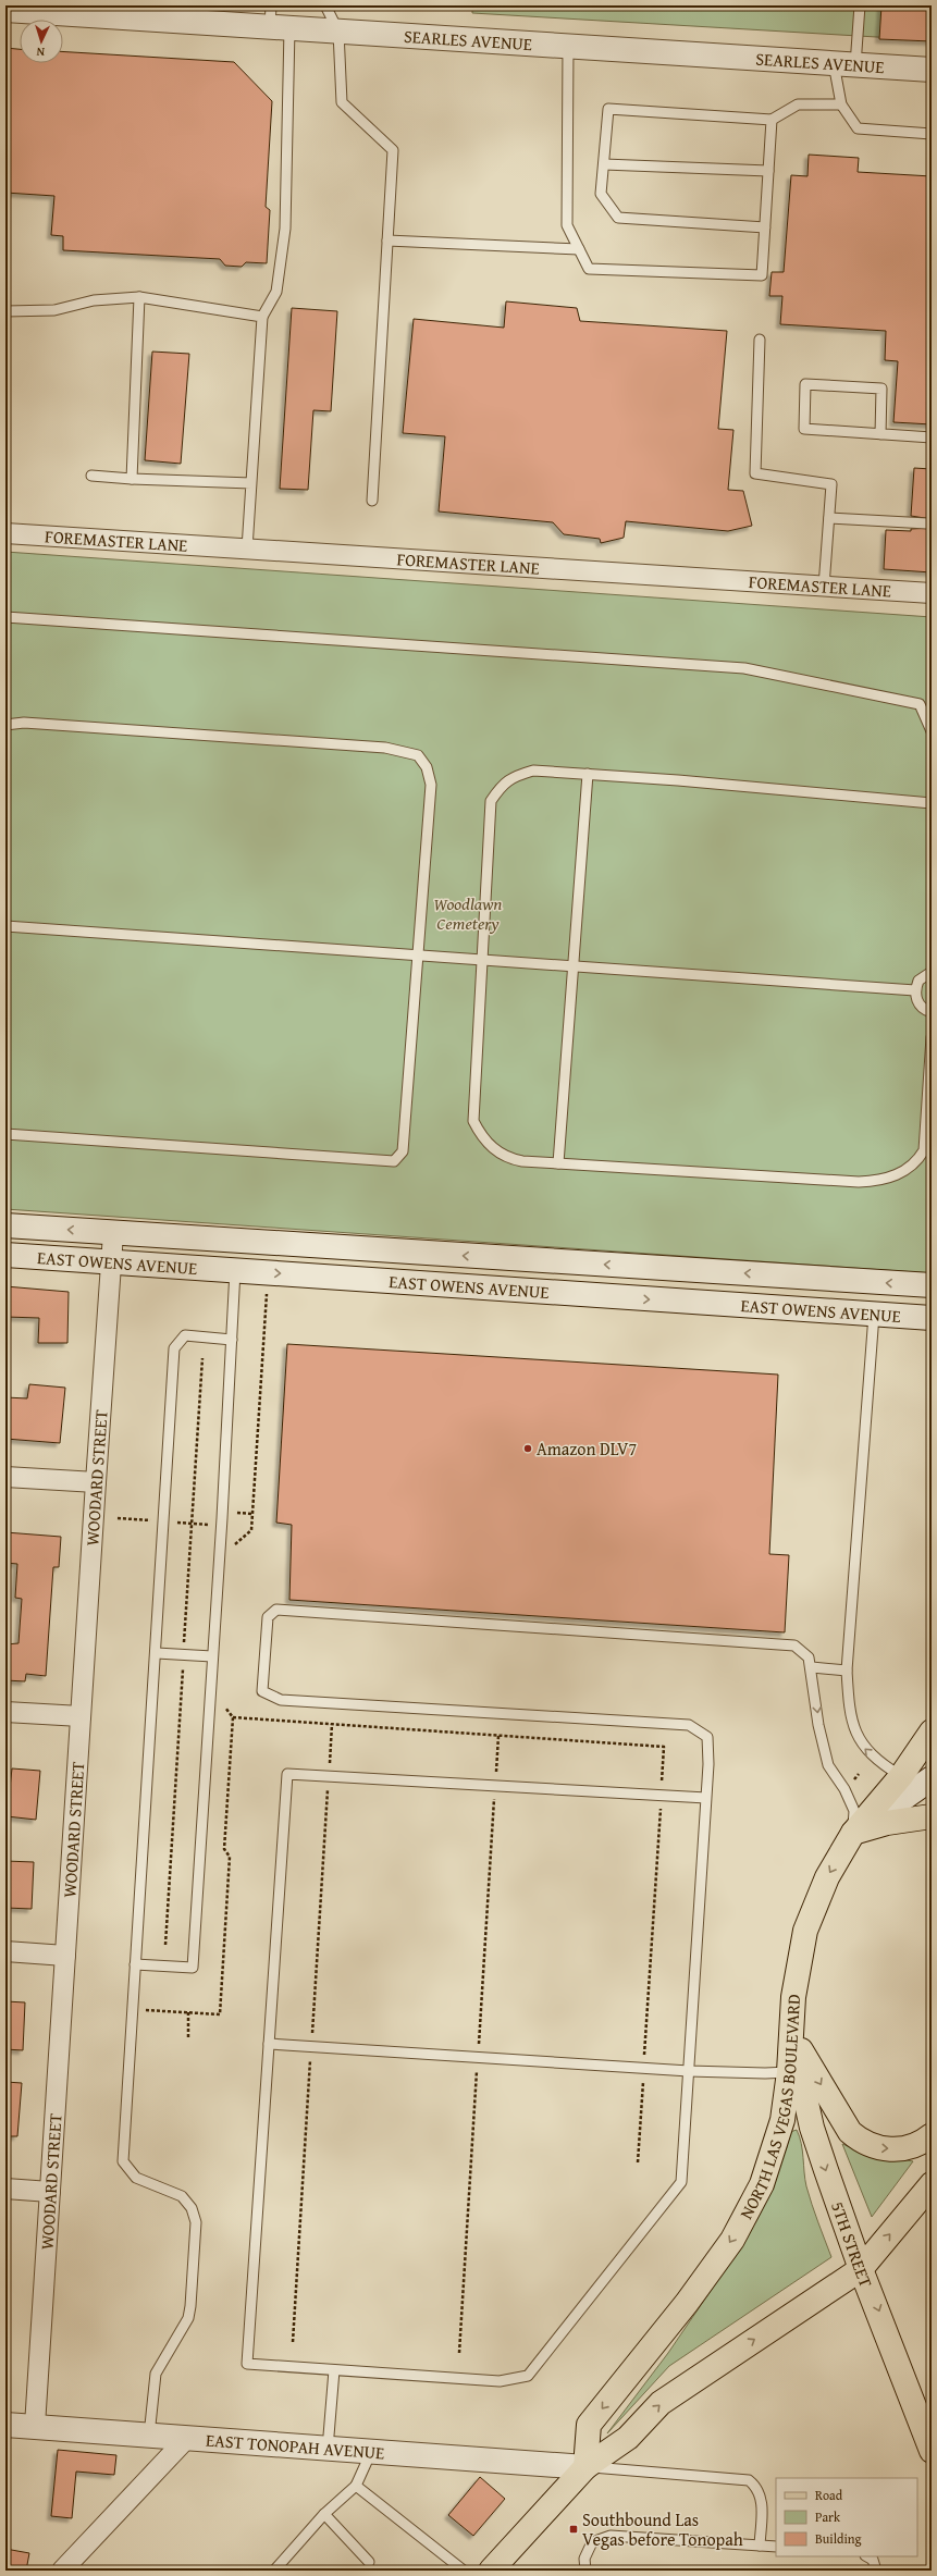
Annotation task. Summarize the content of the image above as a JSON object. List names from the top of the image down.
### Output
{
  "streets": {
    "main road": [
      "SEARLES AVENUE",
      "EAST OWENS AVENUE",
      "NORTH LAS VEGAS BOULEVARD",
      "5TH STREET",
      "EAST TONOPAH AVENUE"
    ],
    "street": ["FOREMASTER LANE", "WOODARD STREET"]
  },
  "crossings": [
    ["EAST OWENS AVENUE", "WOODARD STREET"],
    ["WOODARD STREET", "EAST TONOPAH AVENUE"],
    ["NORTH LAS VEGAS BOULEVARD", "5TH STREET"],
    ["NORTH LAS VEGAS BOULEVARD", "EAST TONOPAH AVENUE"]
  ],
  "one_way": ["NORTH LAS VEGAS BOULEVARD", "5TH STREET"],
  "parks": ["Woodlawn Cemetery"],
  "places": {
    "other": ["Amazon DLV7"],
    "transit": ["Southbound Las Vegas before Tonopah"]
  },
  "legend": ["Road", "Park", "Building"],
  "north": "bottom"
}
